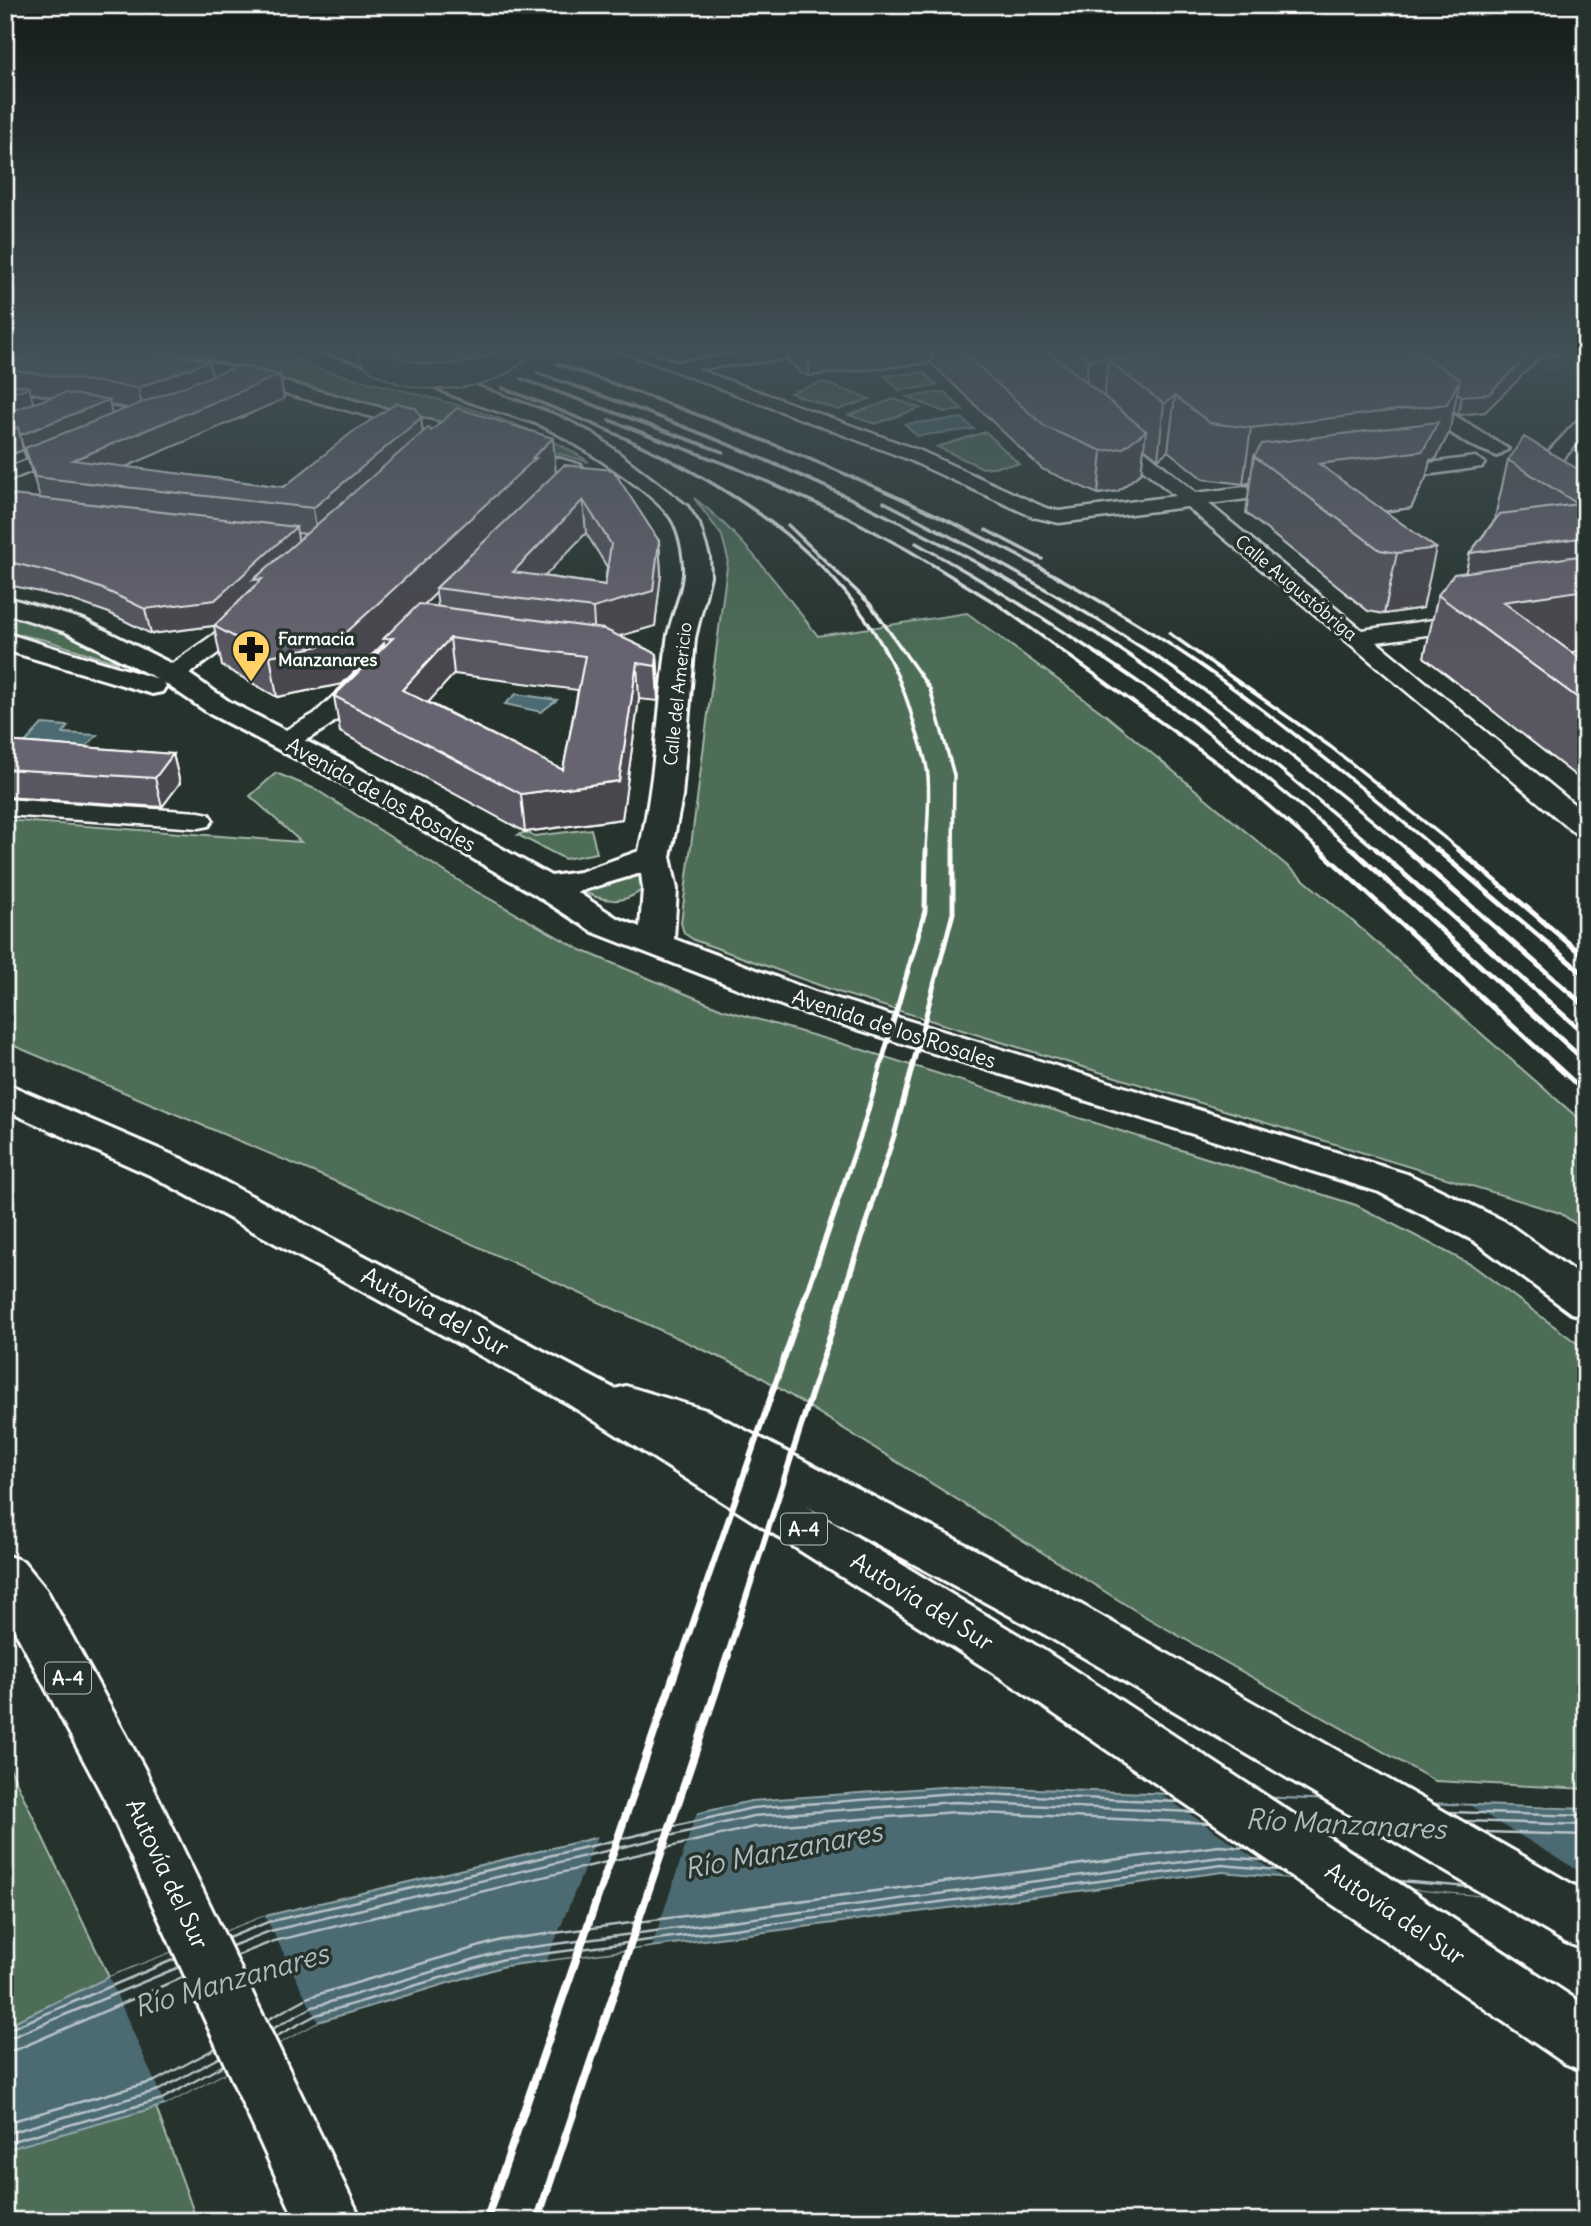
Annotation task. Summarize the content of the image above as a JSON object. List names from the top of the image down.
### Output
{
  "streets": {
    "main road": [
      "Calle del Americio",
      "Avenida de los Rosales",
      "Autovía del Sur",
      "A-4"
    ],
    "street": ["Calle Augustóbriga"]
  },
  "crossings": [
    ["Calle del Americio", "Avenida de los Rosales"]
  ],
  "water": ["Río Manzanares"],
  "places": {
    "pharmacy": ["Farmacia Manzanares"]
  }
}
